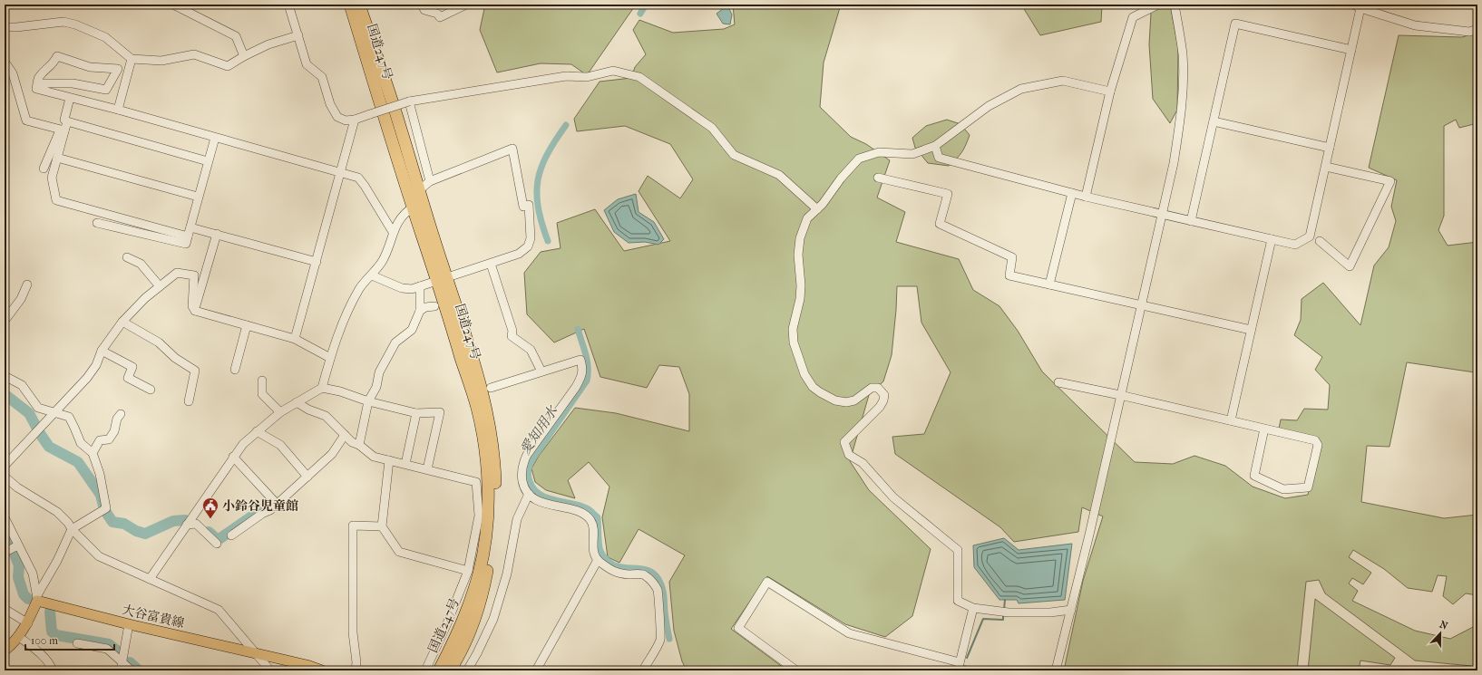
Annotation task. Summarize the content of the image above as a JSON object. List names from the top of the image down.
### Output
{
  "streets": {
    "highway": ["国道247号"],
    "main road": ["大谷富貴線"]
  },
  "water": ["愛知用水"],
  "places": {
    "public building": ["小鈴谷児童館"]
  },
  "scale_bar": "100 m",
  "north": "top"
}
